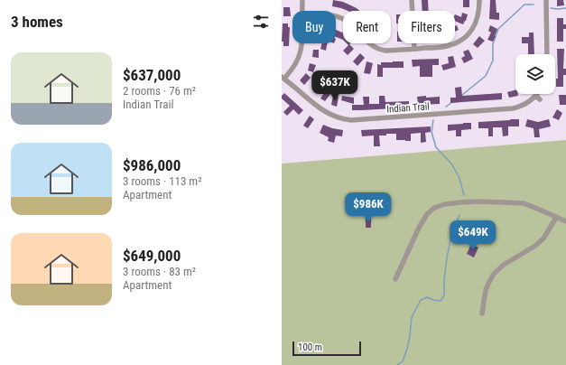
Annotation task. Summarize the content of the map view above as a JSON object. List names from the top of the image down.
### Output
{
  "streets": {
    "street": ["Indian Trail"]
  },
  "scale_bar": "100 m",
  "page": {
    "heading": "3 homes",
    "chip": ["Buy", "Rent", "Filters"],
    "list": [
      {
        "name": "$637,000",
        "note": "2 rooms · 76 m² · Indian Trail"
      },
      {
        "name": "$986,000",
        "note": "3 rooms · 113 m² · Apartment"
      },
      {
        "name": "$649,000",
        "note": "3 rooms · 83 m² · Apartment"
      }
    ],
    "price": ["$637K", "$986K", "$649K"],
    "scale": "100 m"
  }
}
